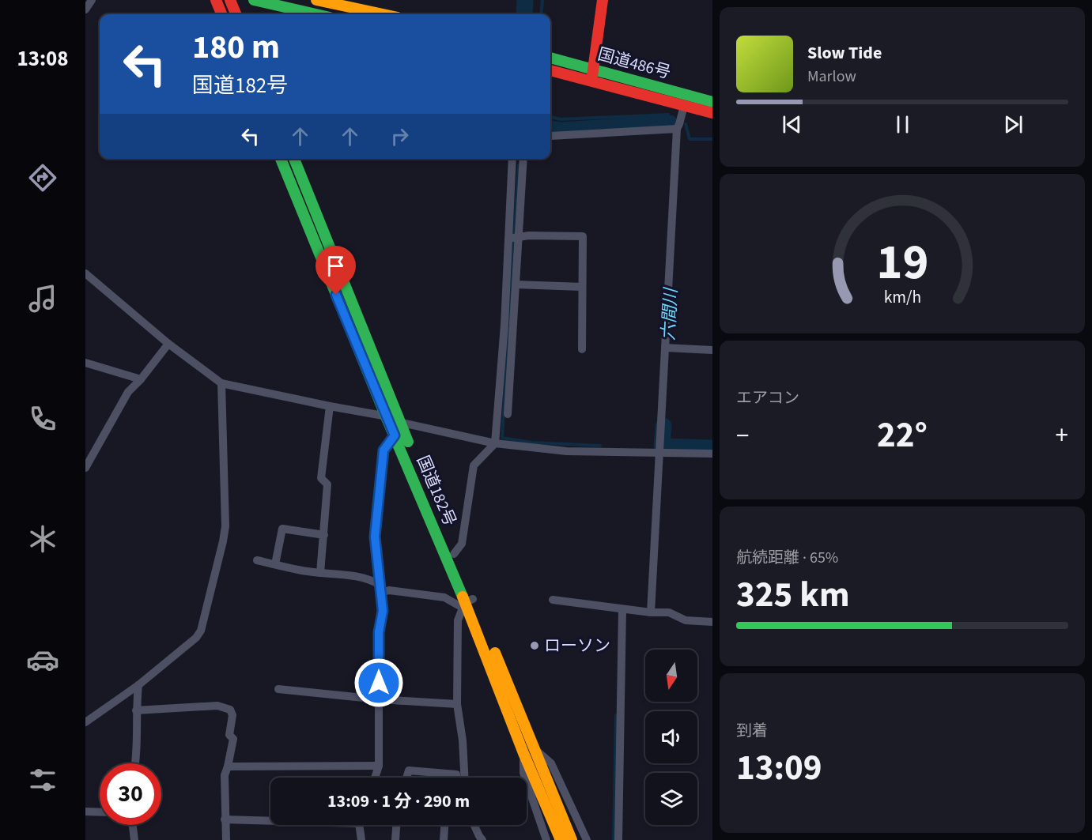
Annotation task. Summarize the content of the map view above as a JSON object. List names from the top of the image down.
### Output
{
  "streets": {
    "main road": ["国道486号", "国道182号"]
  },
  "water": ["六間川"],
  "places": ["ローソン"],
  "north": "bottom",
  "page": {
    "tabs": "13:08",
    "turn": ["180 m", "国道182号"],
    "song": ["Slow Tide", "Marlow"],
    "tile": [
      "エアコン",
      ["航続距離 · 65%", "325 km"],
      ["到着", "13:09"]
    ],
    "heat": ["−", "22°", "+"],
    "limit": "30",
    "trip": "13:09 · 1 分 · 290 m",
    "gauge": ["19", "km/h"]
  }
}
